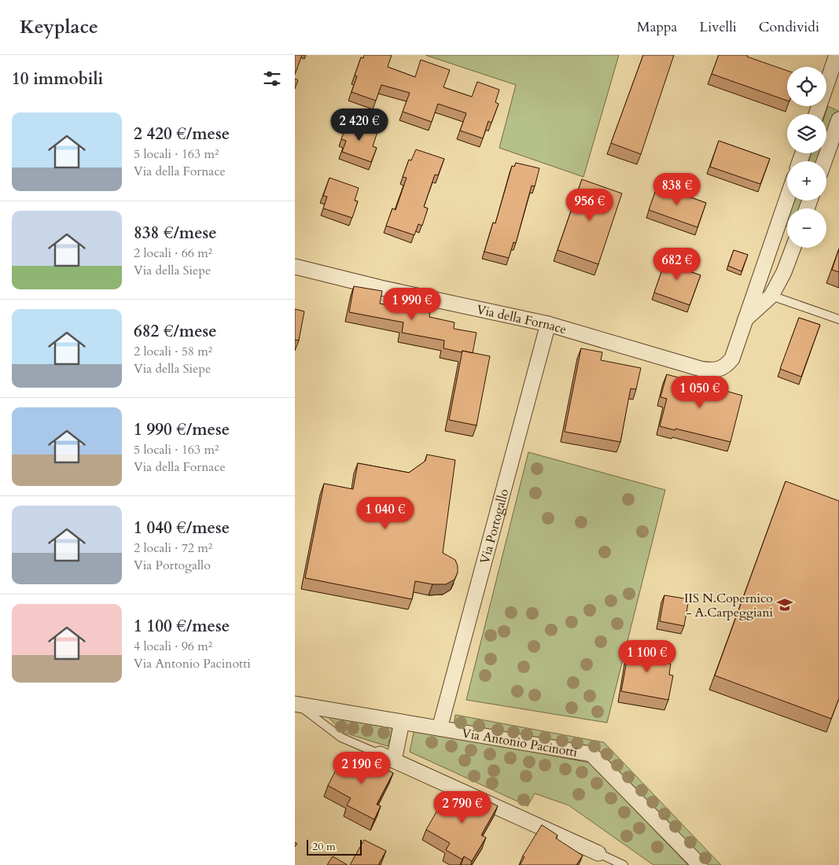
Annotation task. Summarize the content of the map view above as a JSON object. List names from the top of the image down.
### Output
{
  "streets": {
    "street": ["Via della Fornace", "Via Portogallo", "Via Antonio Pacinotti"]
  },
  "crossings": [
    ["Via della Fornace", "Via Portogallo"],
    ["Via Portogallo", "Via Antonio Pacinotti"]
  ],
  "places": {
    "school or university": ["IIS N.Copernico - A.Carpeggiani"]
  },
  "scale_bar": "20 m",
  "page": {
    "header": "Keyplace",
    "nav": ["Mappa", "Livelli", "Condividi"],
    "heading": "10 immobili",
    "map_buttons": ["+", "−"],
    "list": [
      {
        "name": "2 420 €/mese",
        "note": "5 locali · 163 m² · Via della Fornace"
      },
      {
        "name": "838 €/mese",
        "note": "2 locali · 66 m² · Via della Siepe"
      },
      {
        "name": "682 €/mese",
        "note": "2 locali · 58 m² · Via della Siepe"
      },
      {
        "name": "1 990 €/mese",
        "note": "5 locali · 163 m² · Via della Fornace"
      },
      {
        "name": "1 040 €/mese",
        "note": "2 locali · 72 m² · Via Portogallo"
      },
      {
        "name": "1 100 €/mese",
        "note": "4 locali · 96 m² · Via Antonio Pacinotti"
      }
    ],
    "price": [
      "2 420 €",
      "838 €",
      "956 €",
      "682 €",
      "1 990 €",
      "1 050 €",
      "1 040 €",
      "1 100 €",
      "2 190 €",
      "2 790 €"
    ],
    "scale": "20 m"
  }
}
